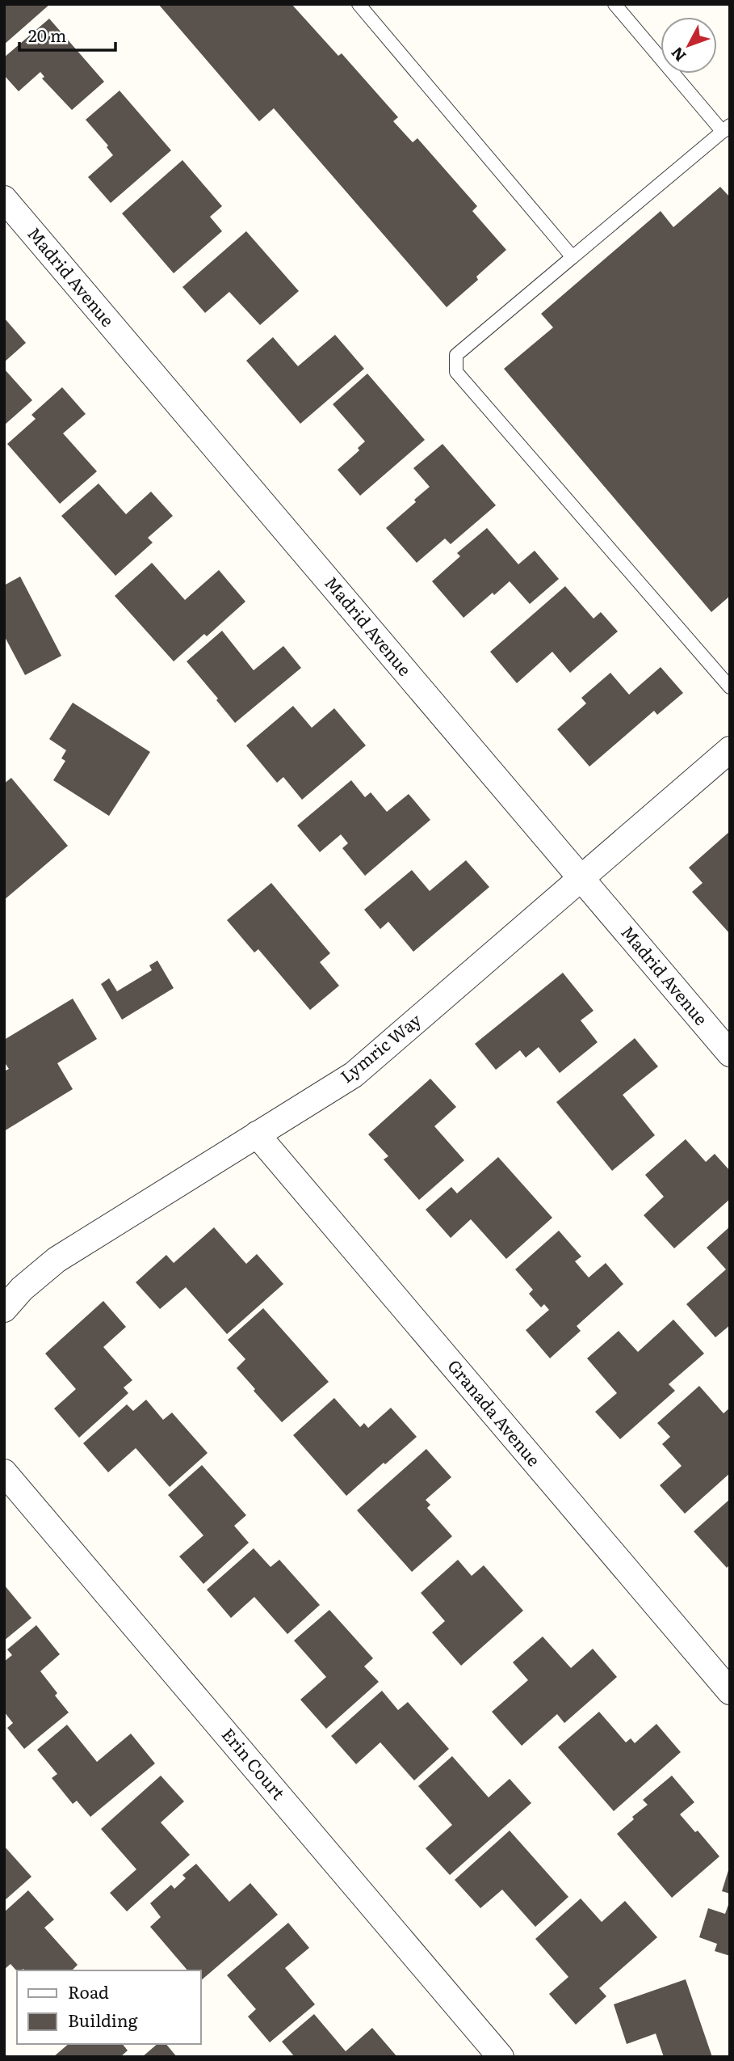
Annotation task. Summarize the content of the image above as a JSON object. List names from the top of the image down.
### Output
{
  "streets": {
    "street": [
      "Madrid Avenue",
      "Lymric Way",
      "Granada Avenue",
      "Erin Court"
    ]
  },
  "crossings": [
    ["Madrid Avenue", "Lymric Way"],
    ["Lymric Way", "Granada Avenue"]
  ],
  "legend": ["Road", "Building"],
  "scale_bar": "20 m",
  "north": "bottom left"
}
